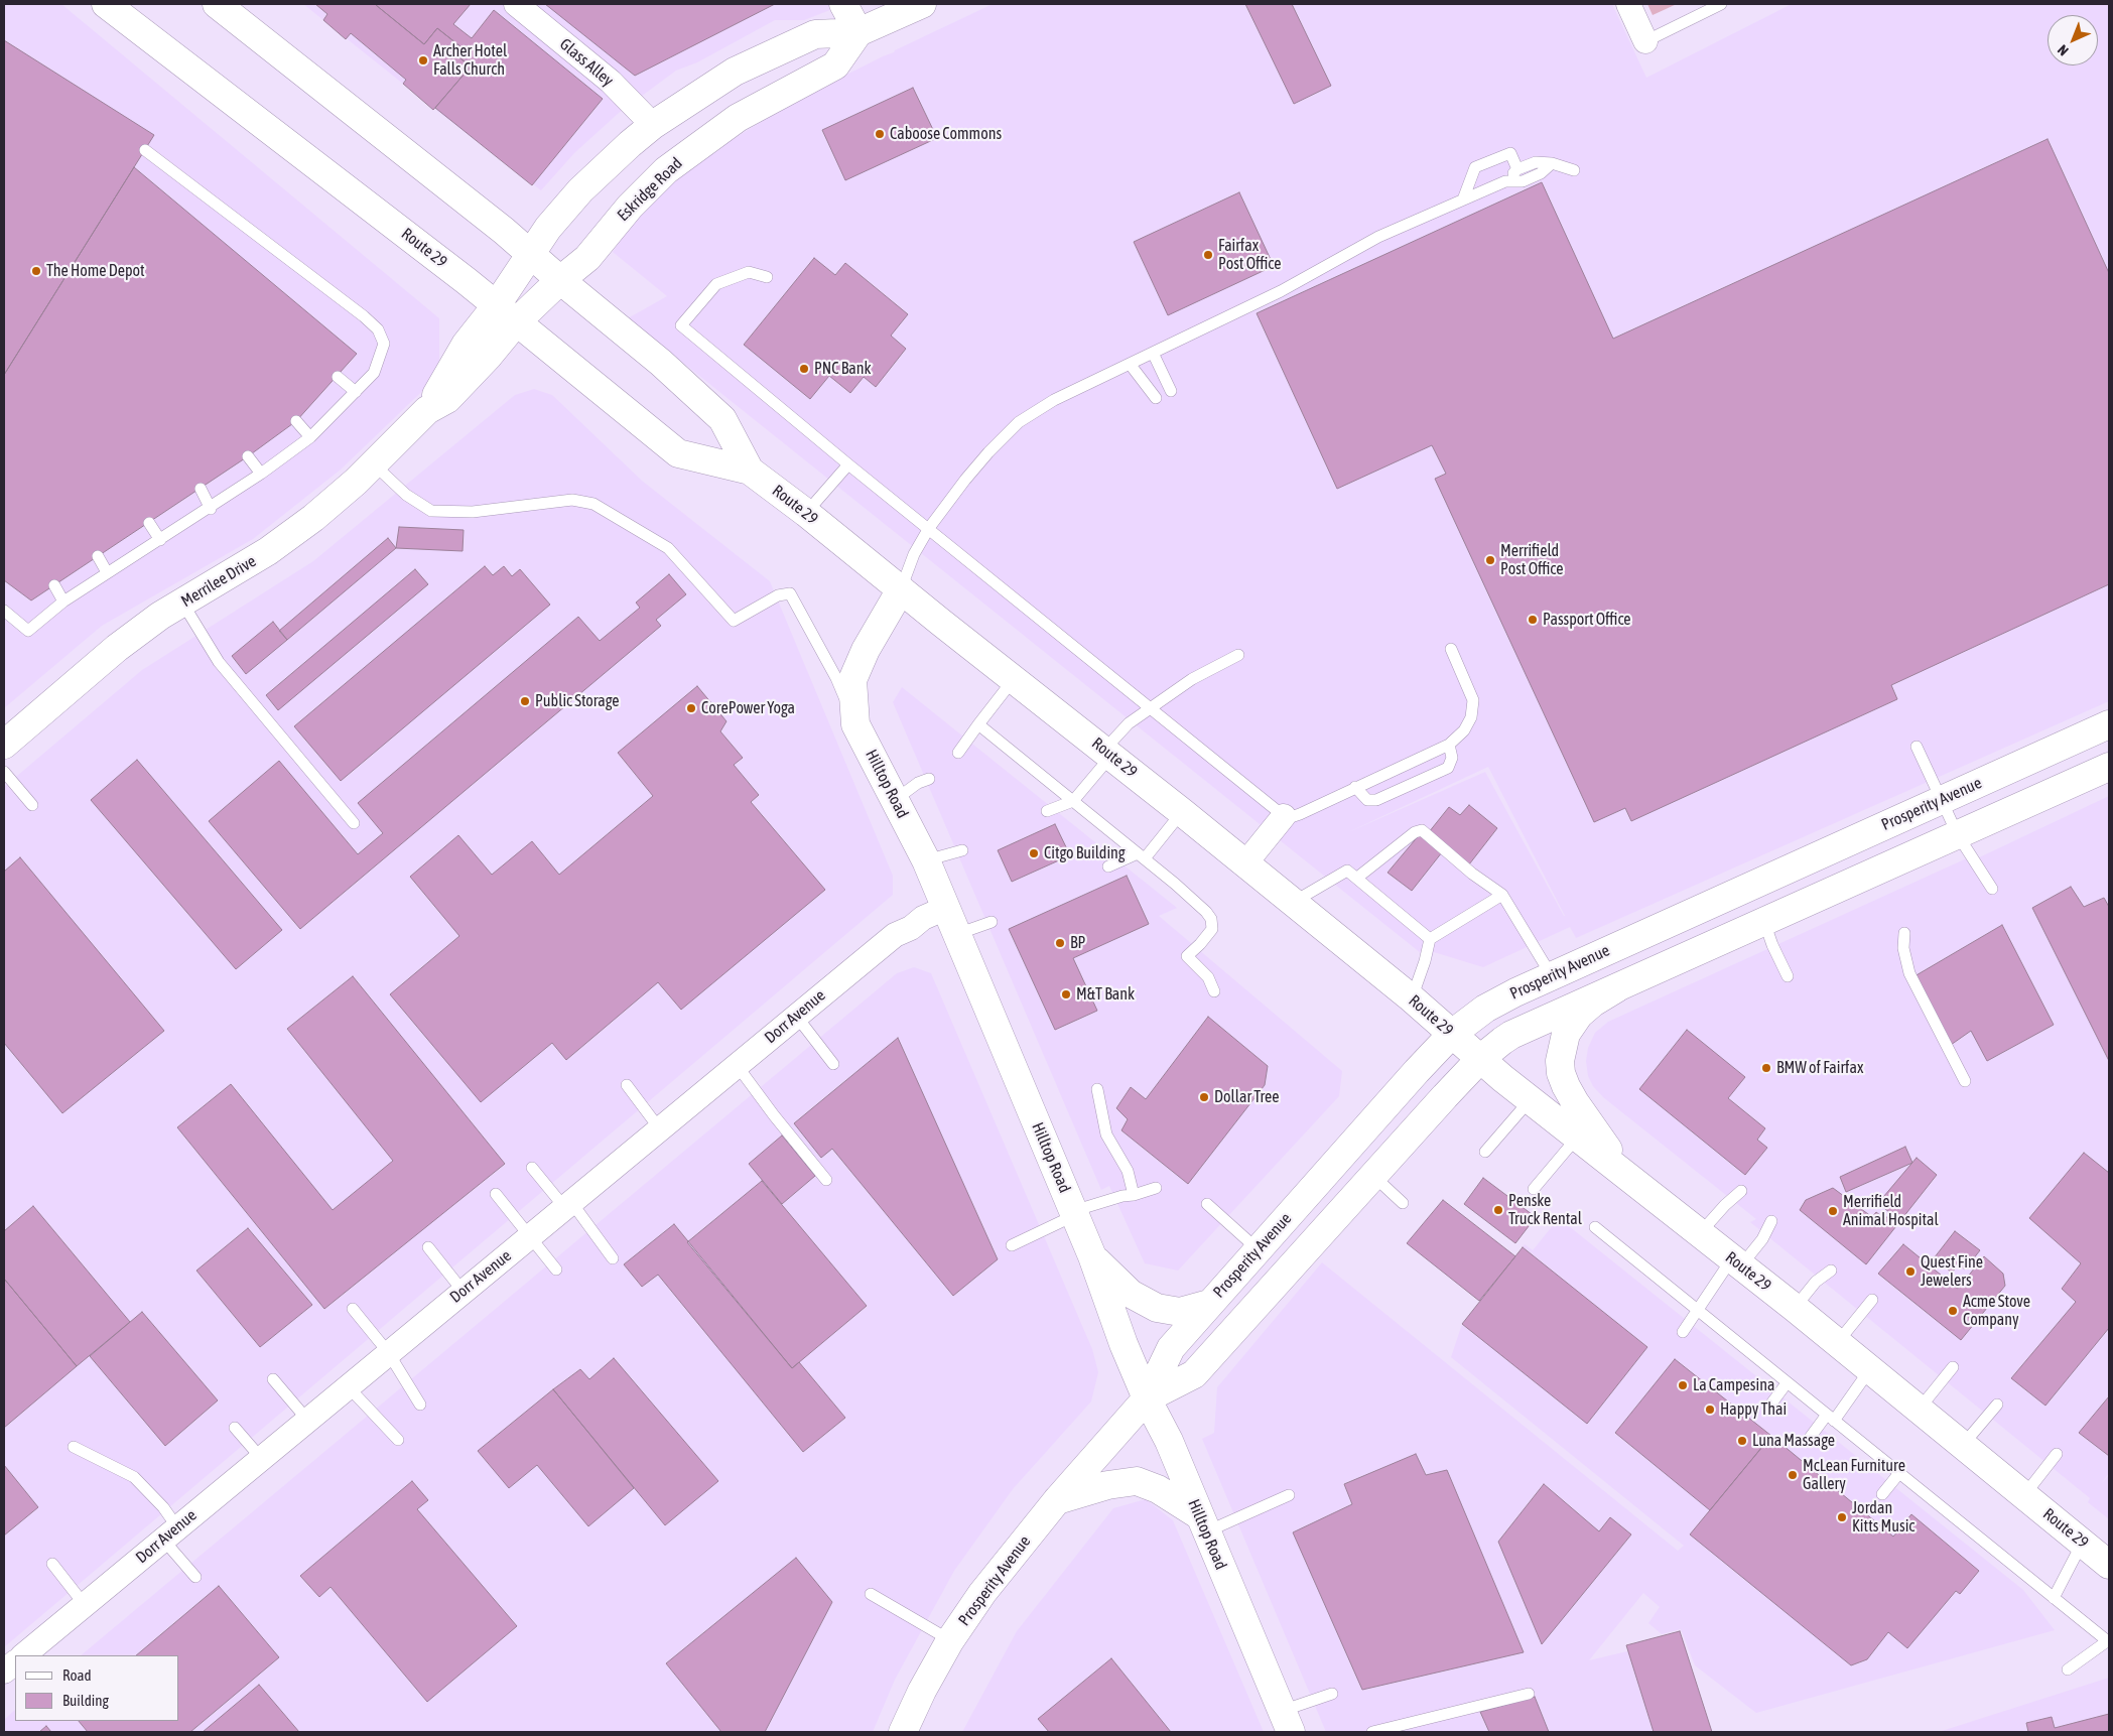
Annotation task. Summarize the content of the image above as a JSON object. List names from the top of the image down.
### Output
{
  "streets": {
    "main road": [
      "Eskridge Road",
      "Route 29",
      "Merrilee Drive",
      "Hilltop Road",
      "Prosperity Avenue"
    ],
    "street": ["Glass Alley", "Dorr Avenue"]
  },
  "crossings": [
    ["Eskridge Road", "Route 29"],
    ["Eskridge Road", "Merrilee Drive"],
    ["Route 29", "Merrilee Drive"],
    ["Route 29", "Hilltop Road"],
    ["Route 29", "Prosperity Avenue"],
    ["Hilltop Road", "Prosperity Avenue"],
    ["Hilltop Road", "Dorr Avenue"]
  ],
  "places": [
    "Archer Hotel Falls Church",
    "Caboose Commons",
    "Fairfax Post Office",
    "The Home Depot",
    "PNC Bank",
    "Merrifield Post Office",
    "Passport Office",
    "Public Storage",
    "CorePower Yoga",
    "Citgo Building",
    "BP",
    "M&T Bank",
    "BMW of Fairfax",
    "Dollar Tree",
    "Penske Truck Rental",
    "Merrifield Animal Hospital",
    "Quest Fine Jewelers",
    "Acme Stove Company",
    "La Campesina",
    "Happy Thai",
    "Luna Massage",
    "McLean Furniture Gallery",
    "Jordan Kitts Music"
  ],
  "legend": ["Road", "Building"],
  "north": "bottom left"
}
